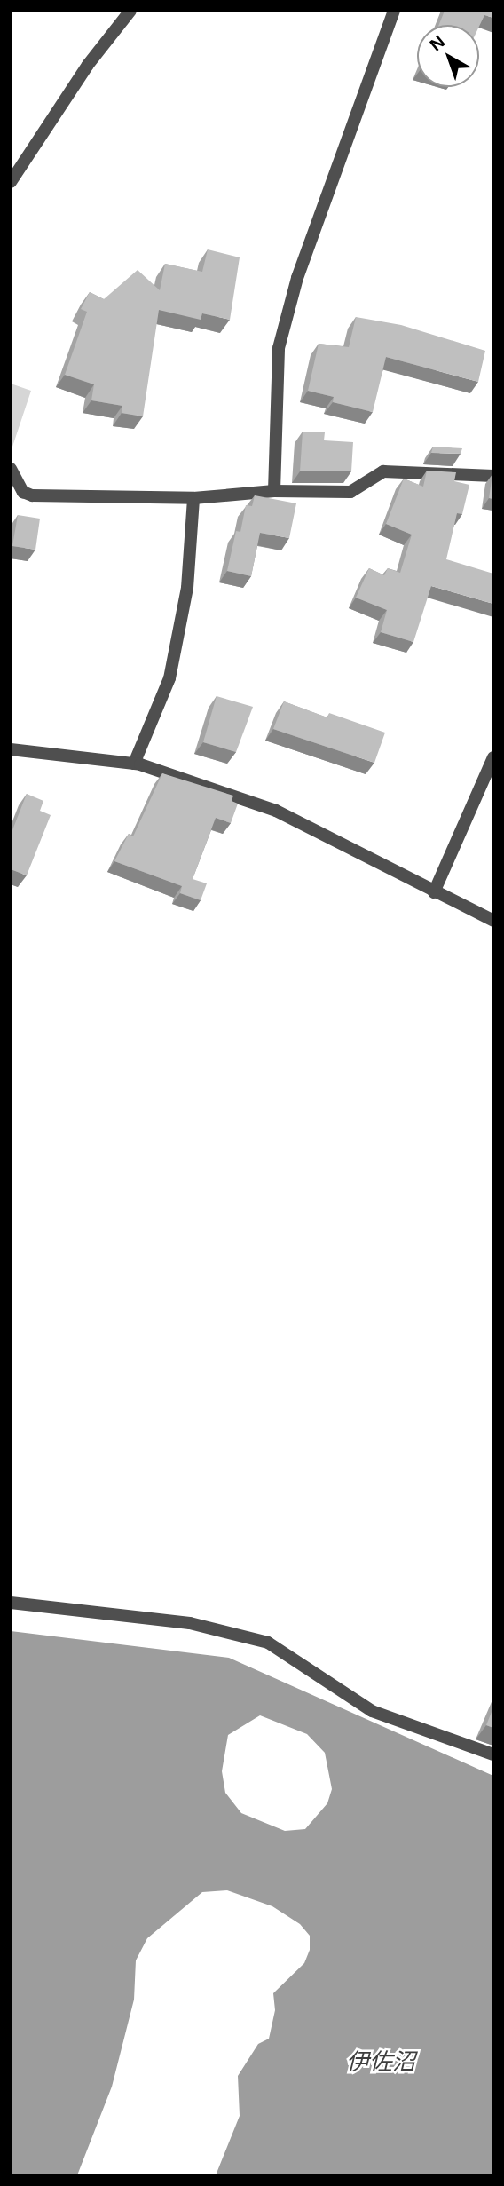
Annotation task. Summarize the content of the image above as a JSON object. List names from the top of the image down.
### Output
{
  "water": ["伊佐沼"],
  "north": "top left"
}
